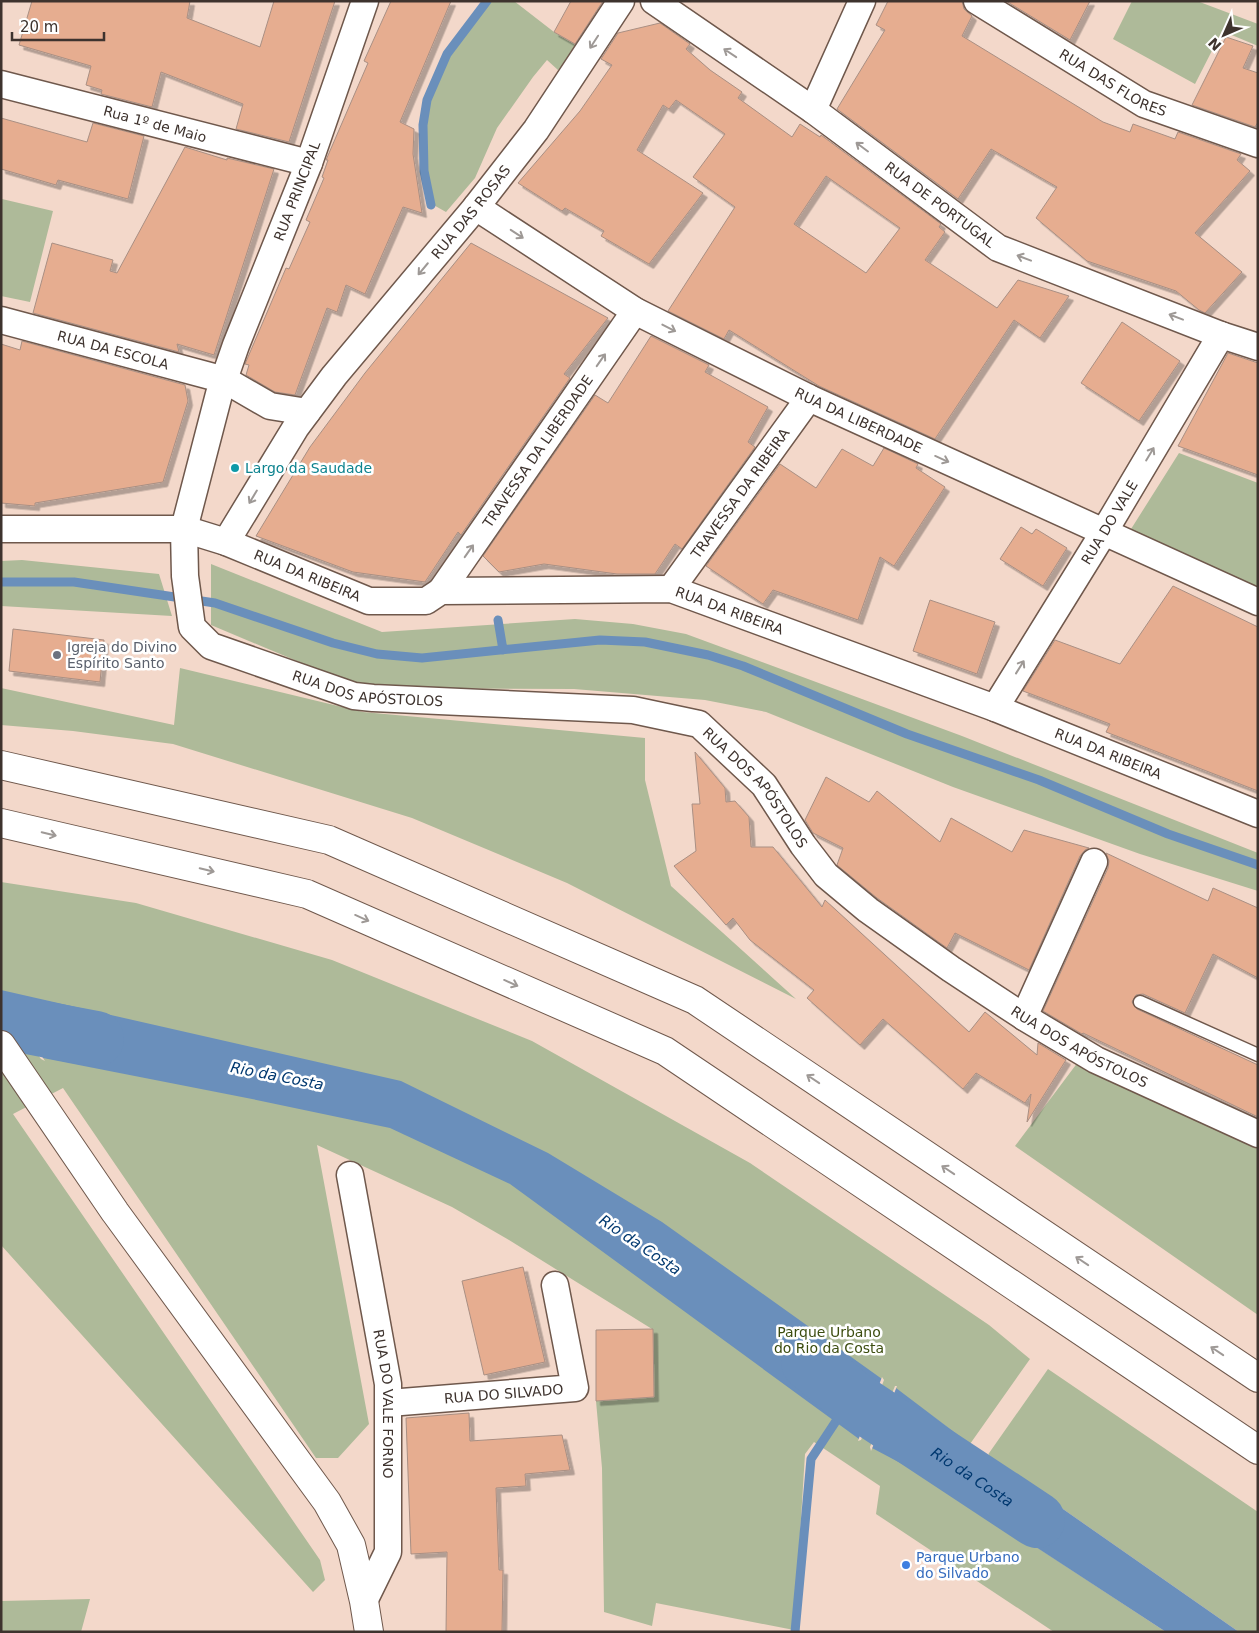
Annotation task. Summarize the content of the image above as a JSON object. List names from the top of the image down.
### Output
{
  "streets": {
    "street": [
      "RUA DAS FLORES",
      "Rua 1º de Maio",
      "RUA PRINCIPAL",
      "RUA DE PORTUGAL",
      "RUA DAS ROSAS",
      "RUA DA ESCOLA",
      "RUA DA LIBERDADE",
      "TRAVESSA DA LIBERDADE",
      "TRAVESSA DA RIBEIRA",
      "RUA DO VALE",
      "RUA DA RIBEIRA",
      "RUA DOS APÓSTOLOS",
      "RUA DO SILVADO",
      "RUA DO VALE FORNO"
    ]
  },
  "crossings": [
    ["Rua 1º de Maio", "RUA PRINCIPAL"],
    ["RUA PRINCIPAL", "RUA DA ESCOLA"],
    ["RUA PRINCIPAL", "RUA DA RIBEIRA"],
    ["RUA PRINCIPAL", "RUA DOS APÓSTOLOS"],
    ["RUA DE PORTUGAL", "RUA DO VALE"],
    ["RUA DAS ROSAS", "RUA DA ESCOLA"],
    ["RUA DAS ROSAS", "RUA DA LIBERDADE"],
    ["RUA DA LIBERDADE", "TRAVESSA DA LIBERDADE"],
    ["RUA DA LIBERDADE", "TRAVESSA DA RIBEIRA"],
    ["RUA DA LIBERDADE", "RUA DO VALE"],
    ["TRAVESSA DA LIBERDADE", "RUA DA RIBEIRA"],
    ["TRAVESSA DA RIBEIRA", "RUA DA RIBEIRA"],
    ["RUA DO VALE", "RUA DA RIBEIRA"],
    ["RUA DA RIBEIRA", "RUA DOS APÓSTOLOS"],
    ["RUA DO SILVADO", "RUA DO VALE FORNO"]
  ],
  "one_way": [
    "RUA DE PORTUGAL",
    "RUA DAS ROSAS",
    "RUA DA LIBERDADE",
    "TRAVESSA DA LIBERDADE",
    "RUA DO VALE"
  ],
  "water": ["Rio da Costa"],
  "parks": ["Parque Urbano do Rio da Costa"],
  "places": ["Largo da Saudade", "Igreja do Divino Espírito Santo", "Parque Urbano do Silvado"],
  "scale_bar": "20 m",
  "north": "bottom left"
}
